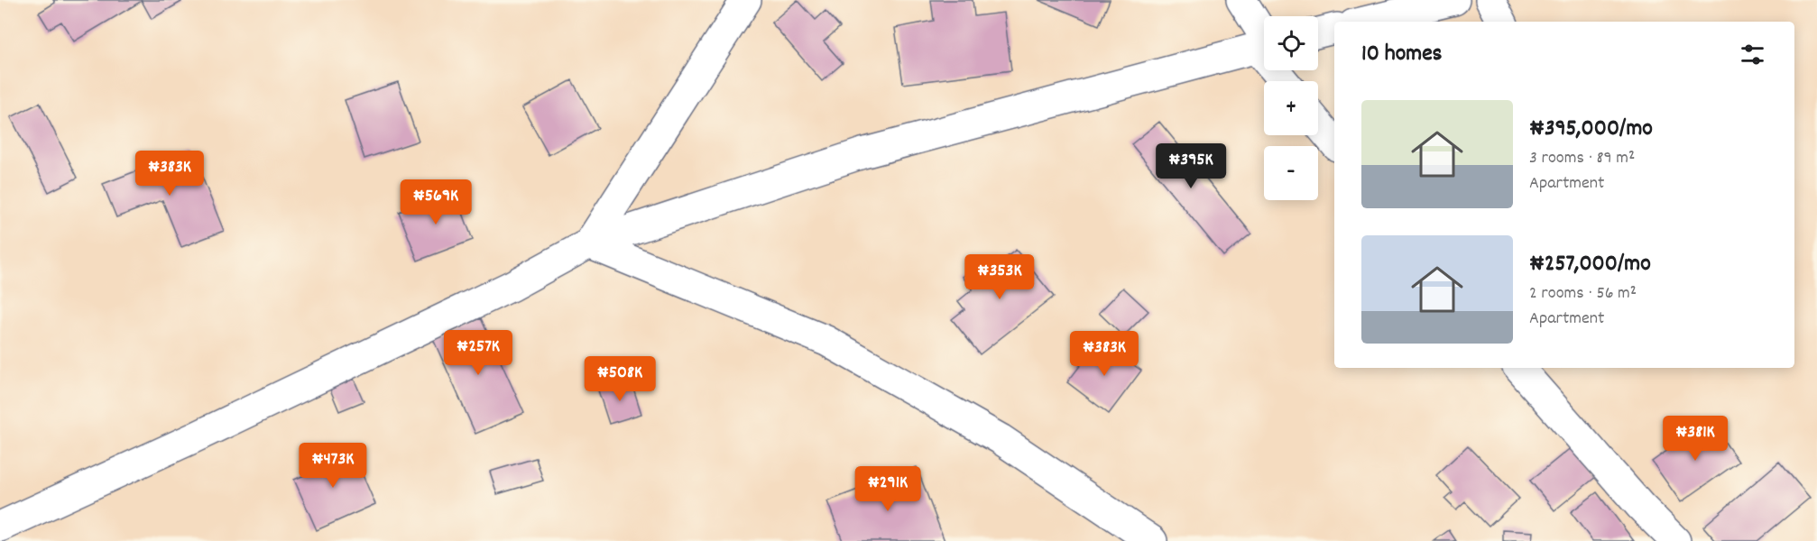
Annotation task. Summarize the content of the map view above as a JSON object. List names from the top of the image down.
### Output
{
  "page": {
    "map_buttons": ["+", "−"],
    "heading": "10 homes",
    "list": [
      {
        "name": "₦395,000/mo",
        "note": "3 rooms · 89 m² · Apartment"
      },
      {
        "name": "₦257,000/mo",
        "note": "2 rooms · 56 m² · Apartment"
      }
    ],
    "price": [
      "₦395K",
      "₦383K",
      "₦569K",
      "₦353K",
      "₦257K",
      "₦383K",
      "₦508K",
      "₦381K",
      "₦473K",
      "₦291K"
    ]
  }
}
